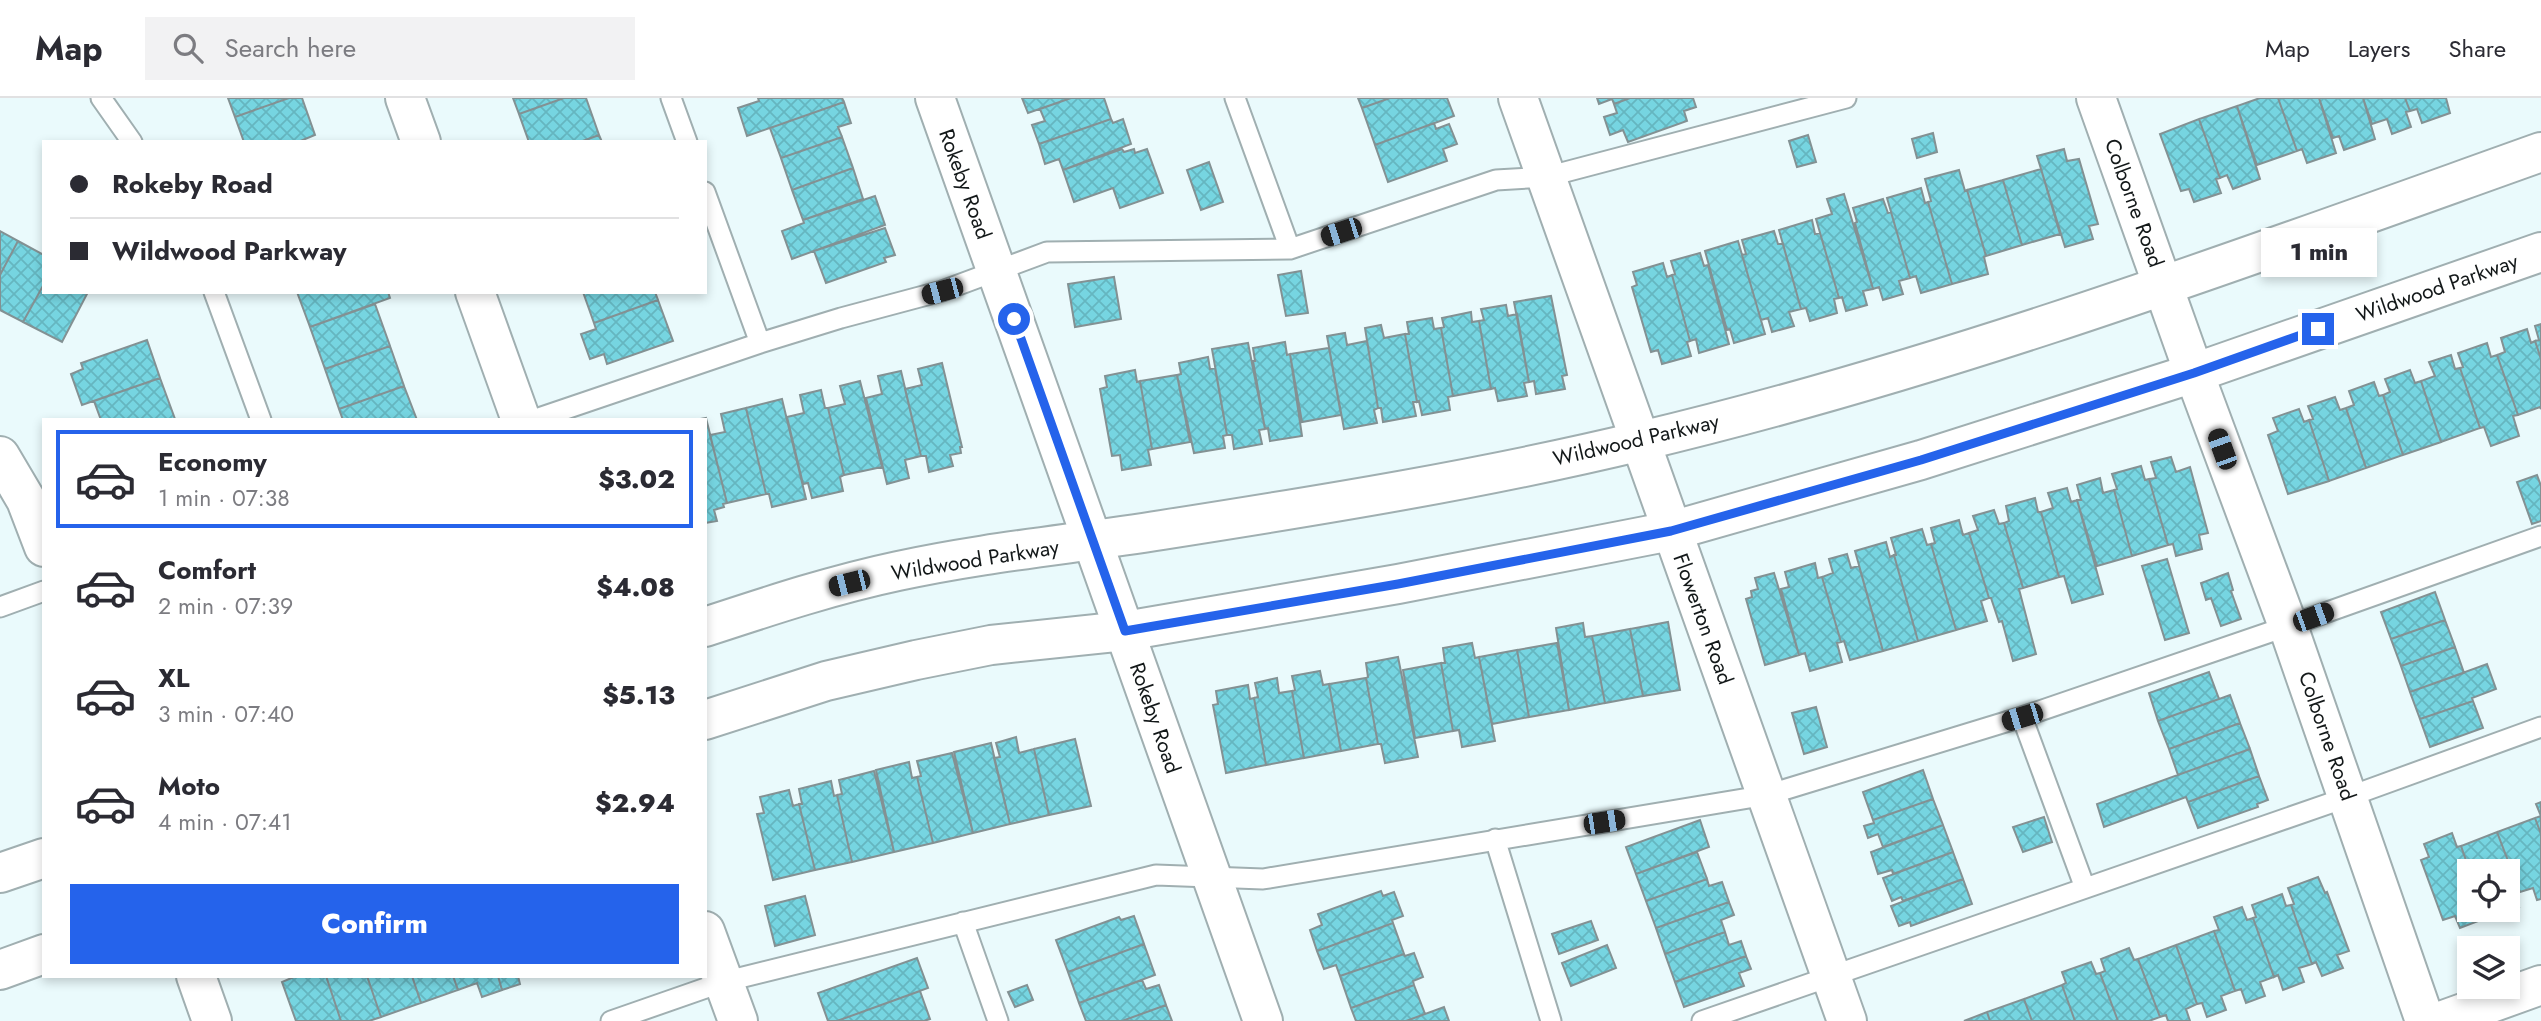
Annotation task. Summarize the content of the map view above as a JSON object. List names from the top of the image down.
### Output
{
  "streets": {
    "street": [
      "Rokeby Road",
      "Colborne Road",
      "Wildwood Parkway",
      "Flowerton Road"
    ]
  },
  "crossings": [
    ["Rokeby Road", "Wildwood Parkway"],
    ["Colborne Road", "Wildwood Parkway"],
    ["Wildwood Parkway", "Flowerton Road"]
  ],
  "page": {
    "header": "Map",
    "search": "Search here",
    "nav": ["Map", "Layers", "Share"],
    "banner": ["Rokeby Road", "Wildwood Parkway"],
    "bubble": "1 min",
    "list": [
      {
        "name": "Economy",
        "note": "1 min · 07:38",
        "value": "$3.02"
      },
      {
        "name": "Comfort",
        "note": "2 min · 07:39",
        "value": "$4.08"
      },
      {
        "name": "XL",
        "note": "3 min · 07:40",
        "value": "$5.13"
      },
      {
        "name": "Moto",
        "note": "4 min · 07:41",
        "value": "$2.94"
      }
    ],
    "buttons": "Confirm"
  }
}
